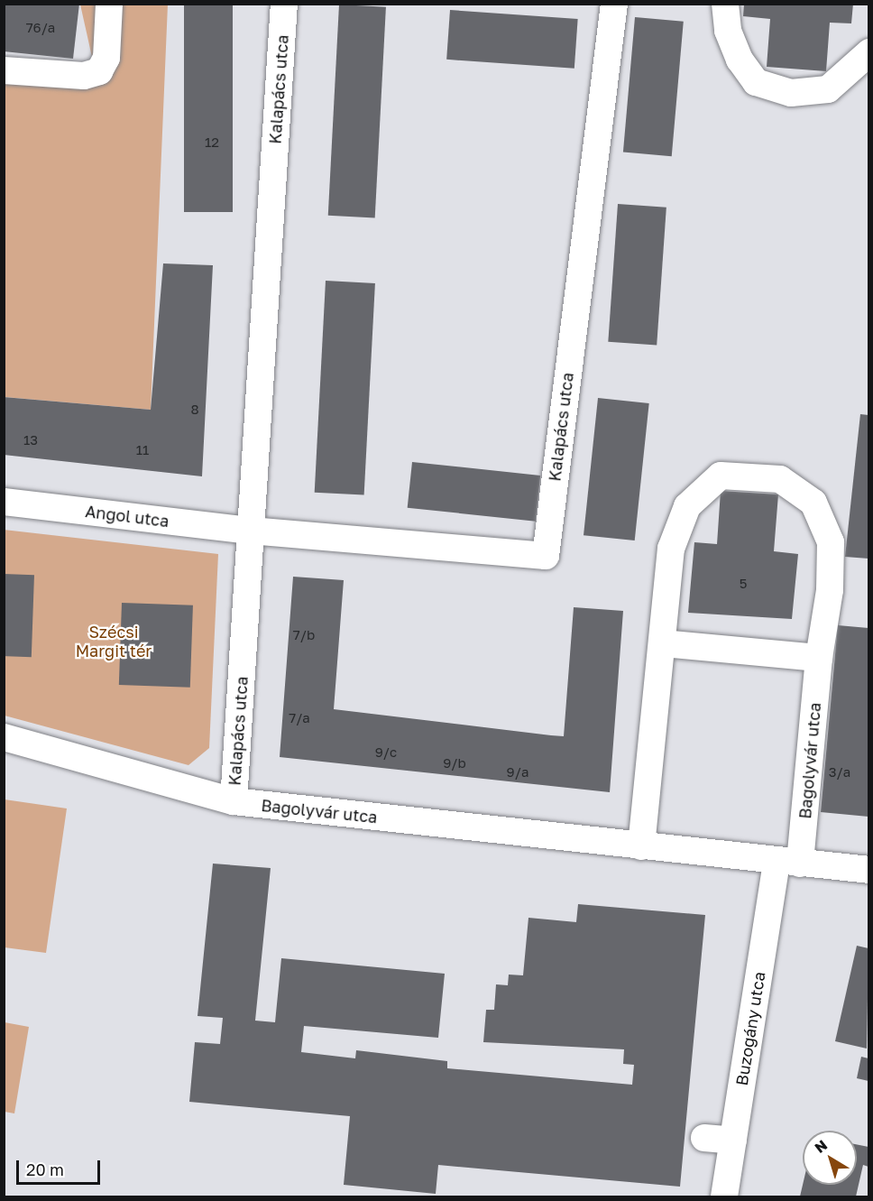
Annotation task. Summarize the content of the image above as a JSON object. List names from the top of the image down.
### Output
{
  "streets": {
    "street": [
      "Kalapács utca",
      "Angol utca",
      "Bagolyvár utca",
      "Buzogány utca"
    ]
  },
  "crossings": [
    ["Kalapács utca", "Angol utca"],
    ["Kalapács utca", "Bagolyvár utca"],
    ["Bagolyvár utca", "Buzogány utca"]
  ],
  "parks": ["Szécsi Margit tér"],
  "house_numbers": [
    "76/a",
    "12",
    "8",
    "13",
    "11",
    "5",
    "7/b",
    "7/a",
    "9/c",
    "9/b",
    "9/a",
    "3/a"
  ],
  "scale_bar": "20 m",
  "north": "top left"
}
